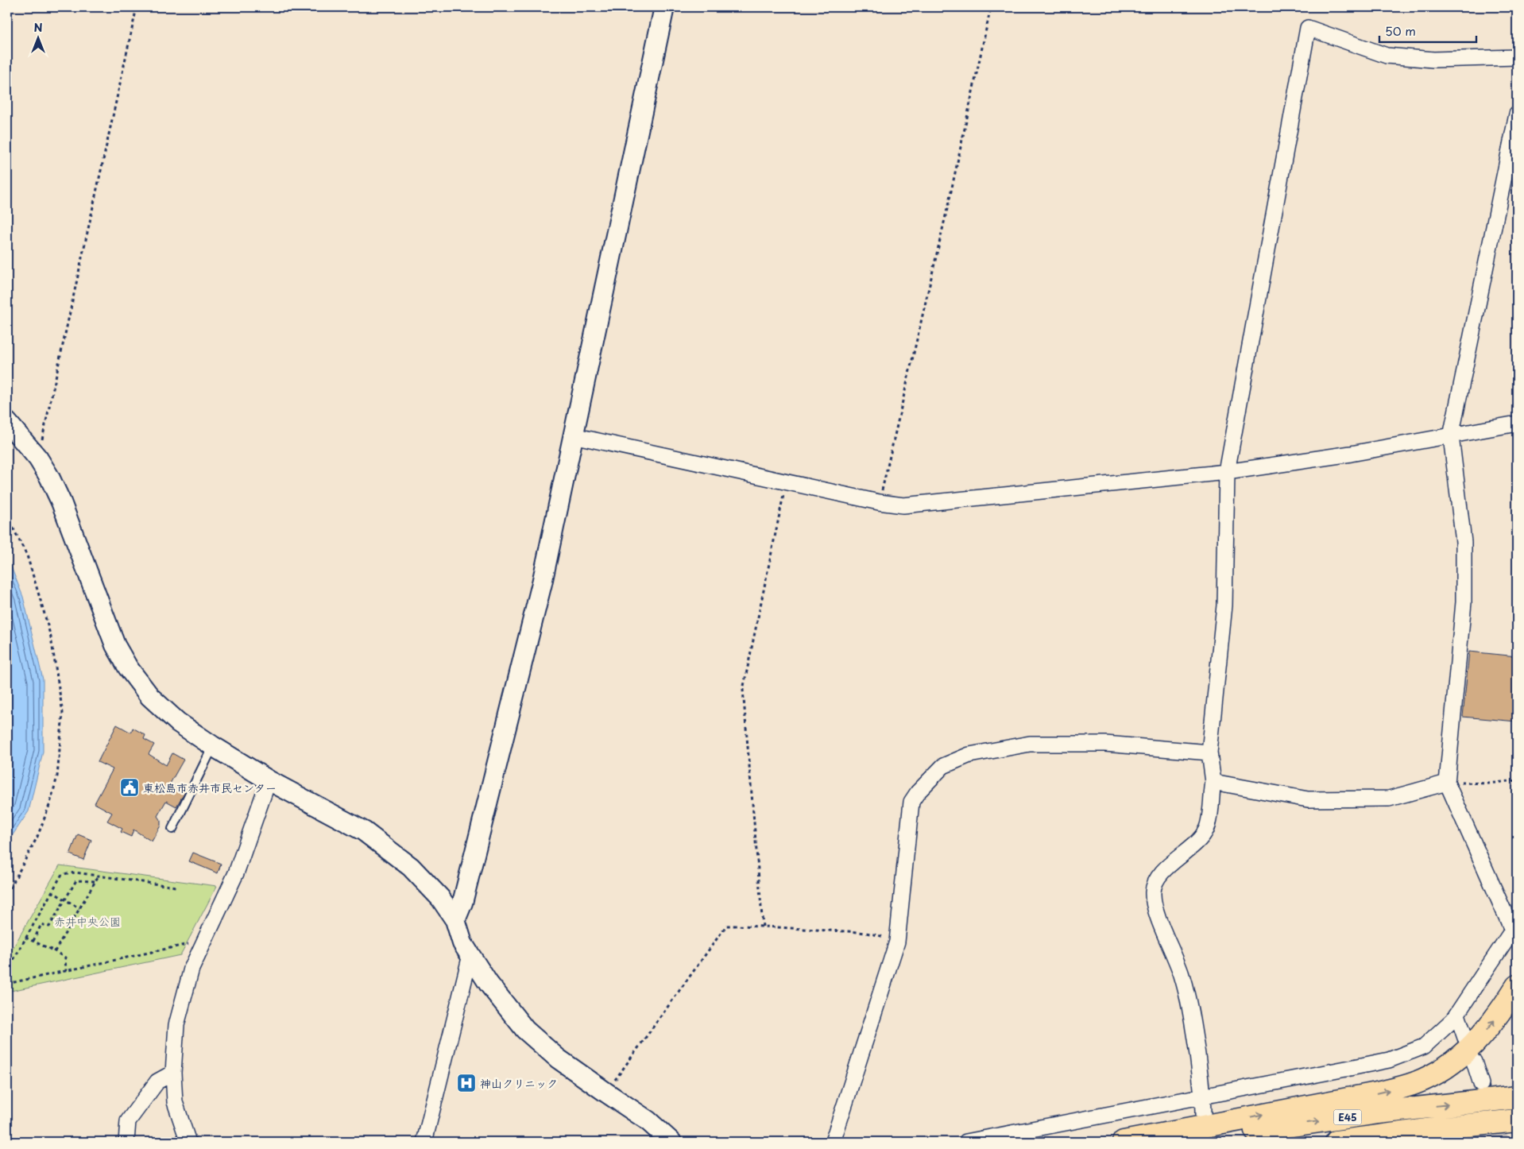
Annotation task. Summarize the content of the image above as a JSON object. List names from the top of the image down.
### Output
{
  "streets": {
    "highway": ["E45"]
  },
  "parks": ["赤井中央公園"],
  "places": {
    "public building": ["東松島市赤井市民センター"],
    "hospital": ["神山クリニック"]
  },
  "scale_bar": "50 m",
  "north": "top"
}
